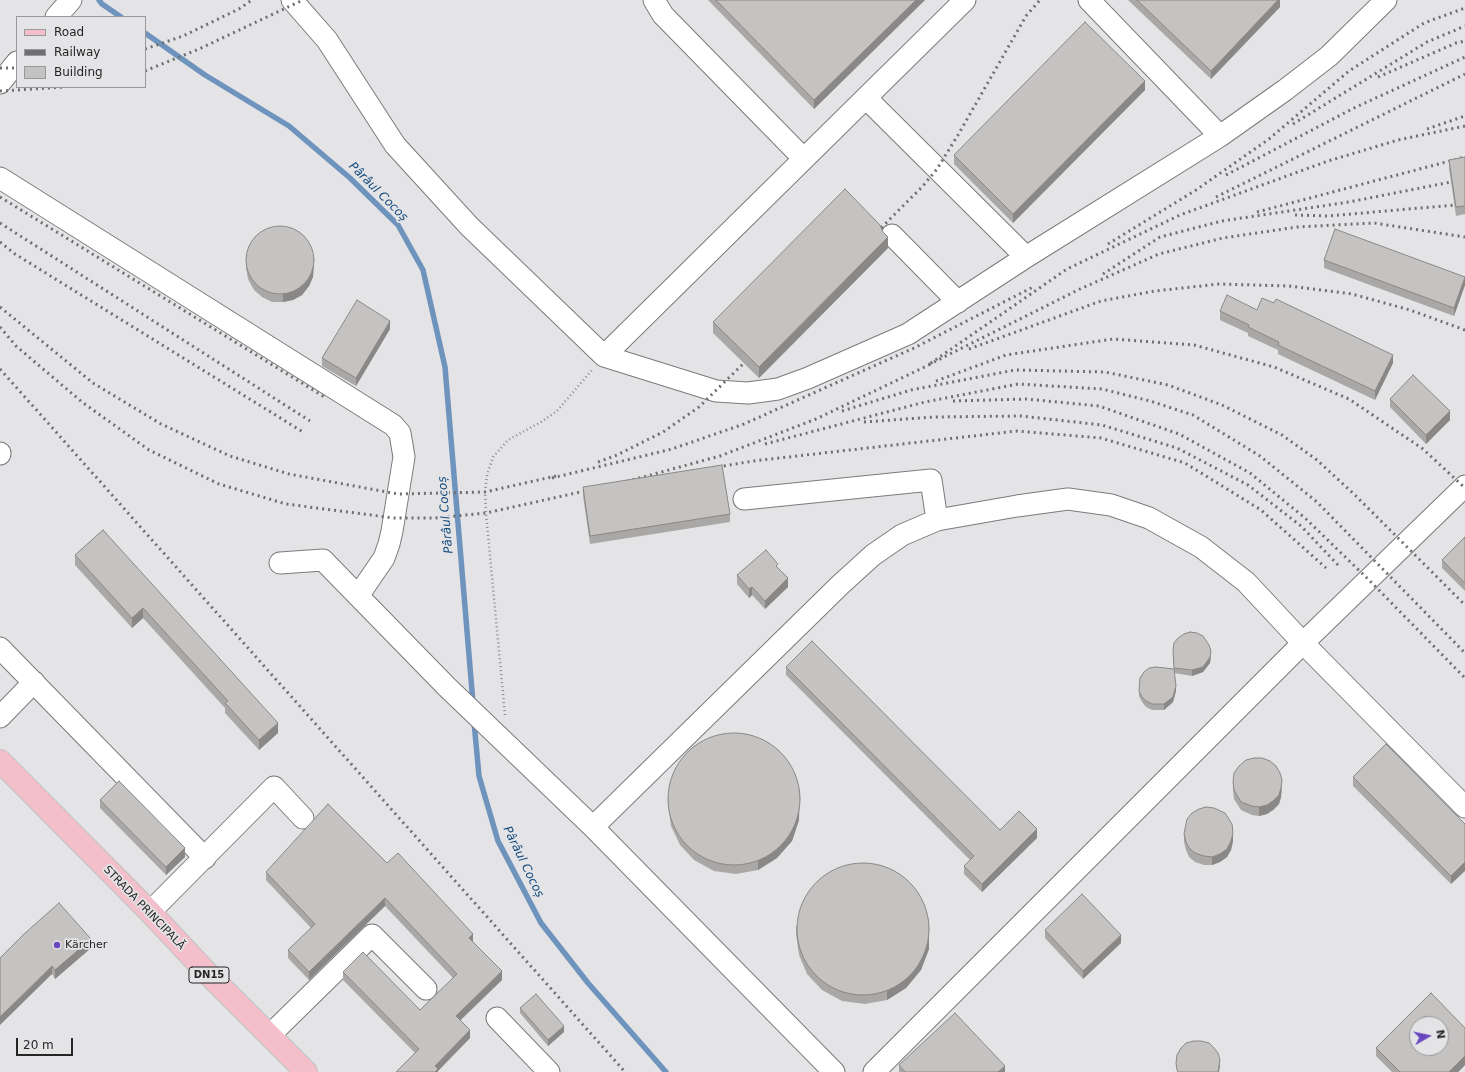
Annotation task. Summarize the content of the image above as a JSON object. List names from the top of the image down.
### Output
{
  "streets": {
    "main road": ["STRADA PRINCIPALĂ", "DN15"]
  },
  "water": ["Pârâul Cocoș"],
  "places": ["Kärcher"],
  "legend": ["Road", "Railway", "Building"],
  "scale_bar": "20 m",
  "north": "right"
}
